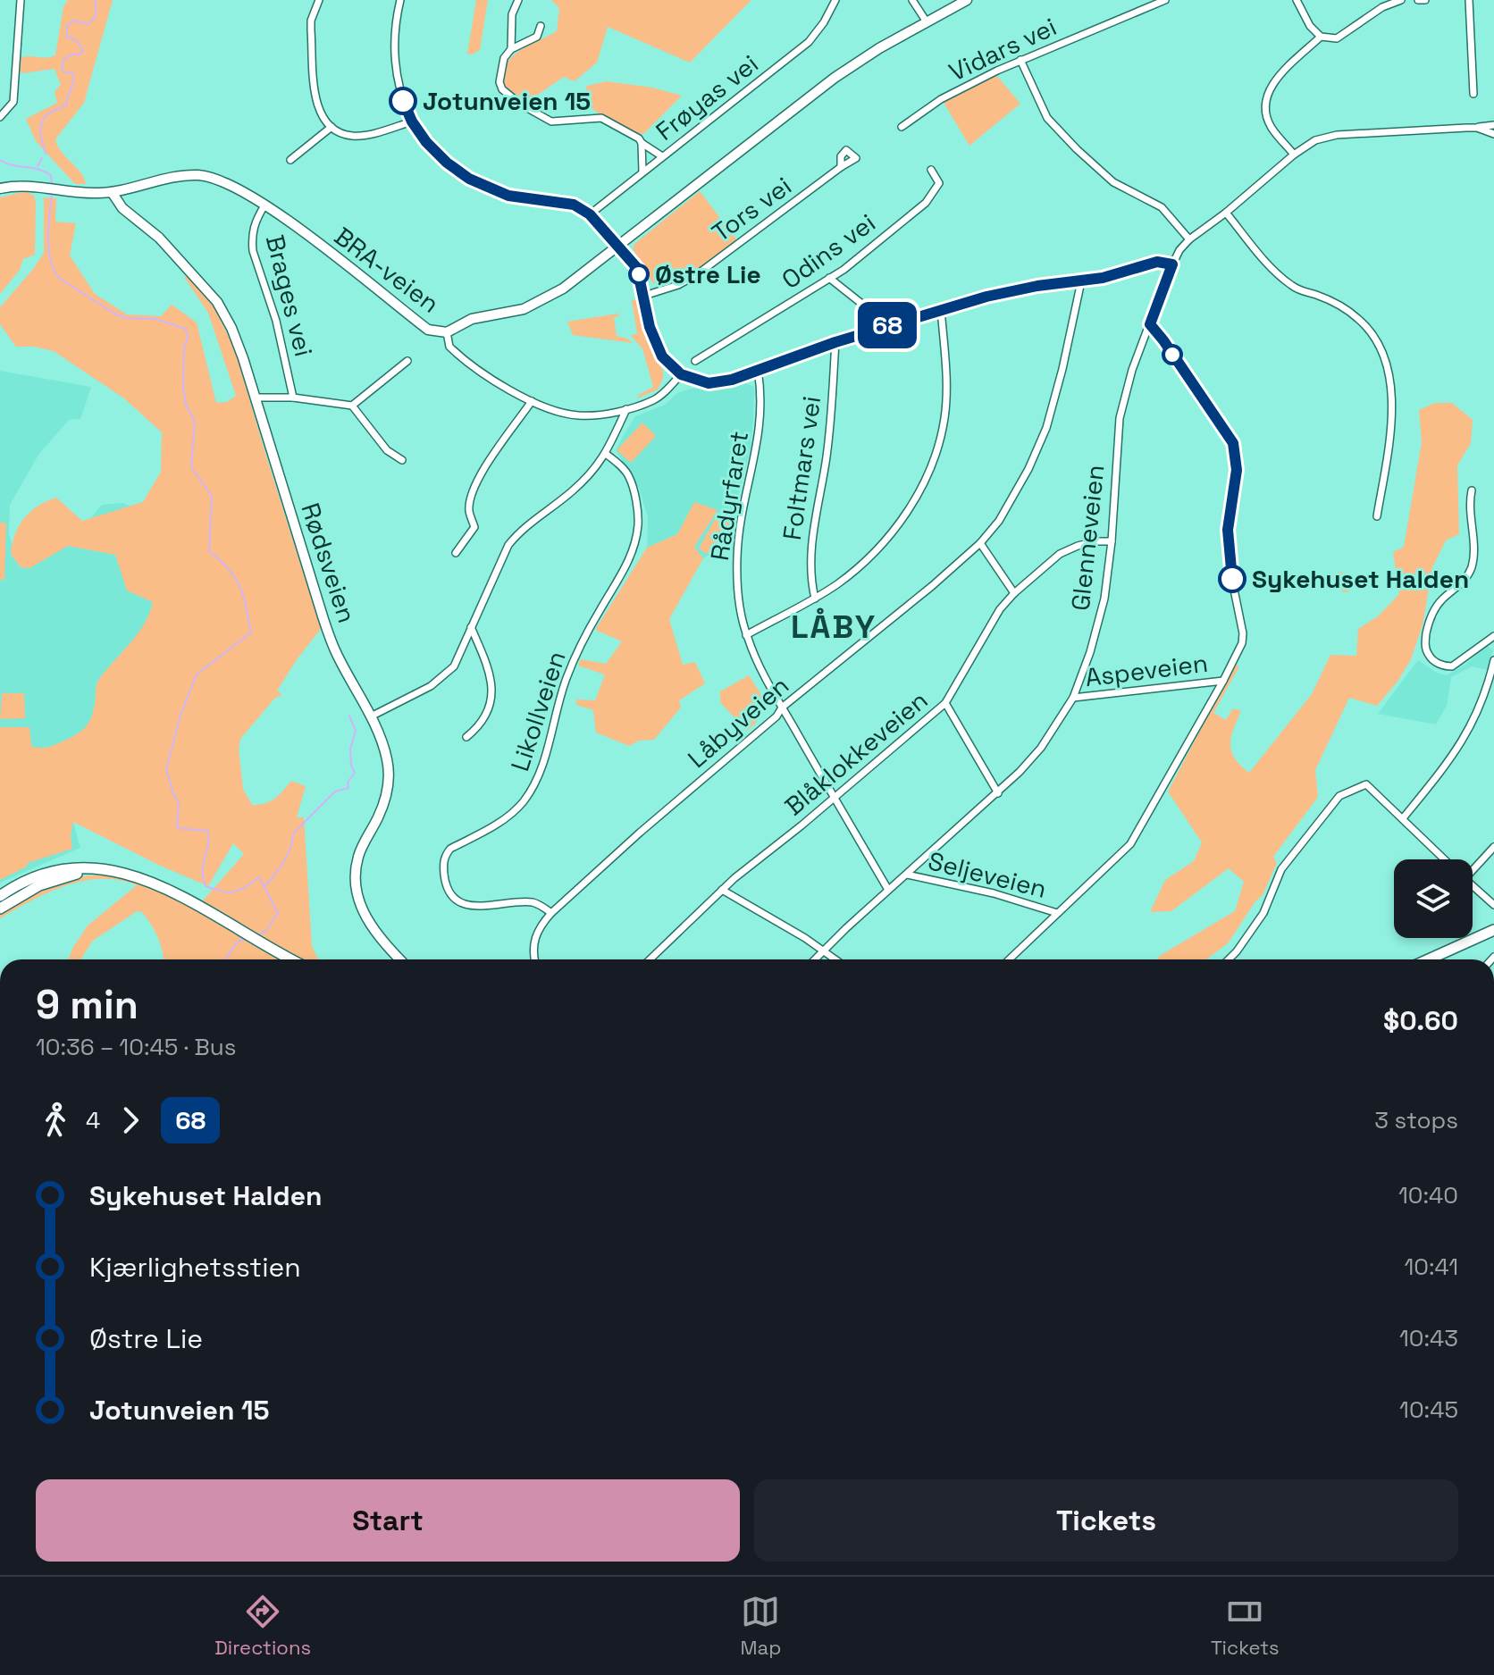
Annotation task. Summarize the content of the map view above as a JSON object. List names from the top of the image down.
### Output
{
  "streets": {
    "main road": ["BRA-veien", "Rødsveien"],
    "street": [
      "Vidars vei",
      "Frøyas vei",
      "Tors vei",
      "Odins vei",
      "Brages vei",
      "Foltmars vei",
      "Rådyrfaret",
      "Glenneveien",
      "Aspeveien",
      "Likollveien",
      "Låbyveien",
      "Blåklokkeveien",
      "Seljeveien"
    ]
  },
  "crossings": [
    ["BRA-veien", "Brages vei"],
    ["BRA-veien", "Rødsveien"],
    ["Rådyrfaret", "Glenneveien"],
    ["Rådyrfaret", "Låbyveien"],
    ["Rådyrfaret", "Blåklokkeveien"],
    ["Glenneveien", "Aspeveien"],
    ["Glenneveien", "Blåklokkeveien"],
    ["Glenneveien", "Seljeveien"],
    ["Likollveien", "Låbyveien"]
  ],
  "districts": ["LÅBY"],
  "places": ["Jotunveien 15", "Østre Lie", "Sykehuset Halden"],
  "lines": ["bus line 68"],
  "page": {
    "on_map": "68",
    "heading": ["9 min", "10:36 – 10:45 · Bus", "$0.60"],
    "legs": ["4", "68", "3 stops"],
    "list": [
      {
        "name": "Sykehuset Halden",
        "value": "10:40"
      },
      {
        "name": "Kjærlighetsstien",
        "value": "10:41"
      },
      {
        "name": "Østre Lie",
        "value": "10:43"
      },
      {
        "name": "Jotunveien 15",
        "value": "10:45"
      }
    ],
    "buttons": ["Start", "Tickets"],
    "tabs": ["Directions", "Map", "Tickets"]
  }
}
